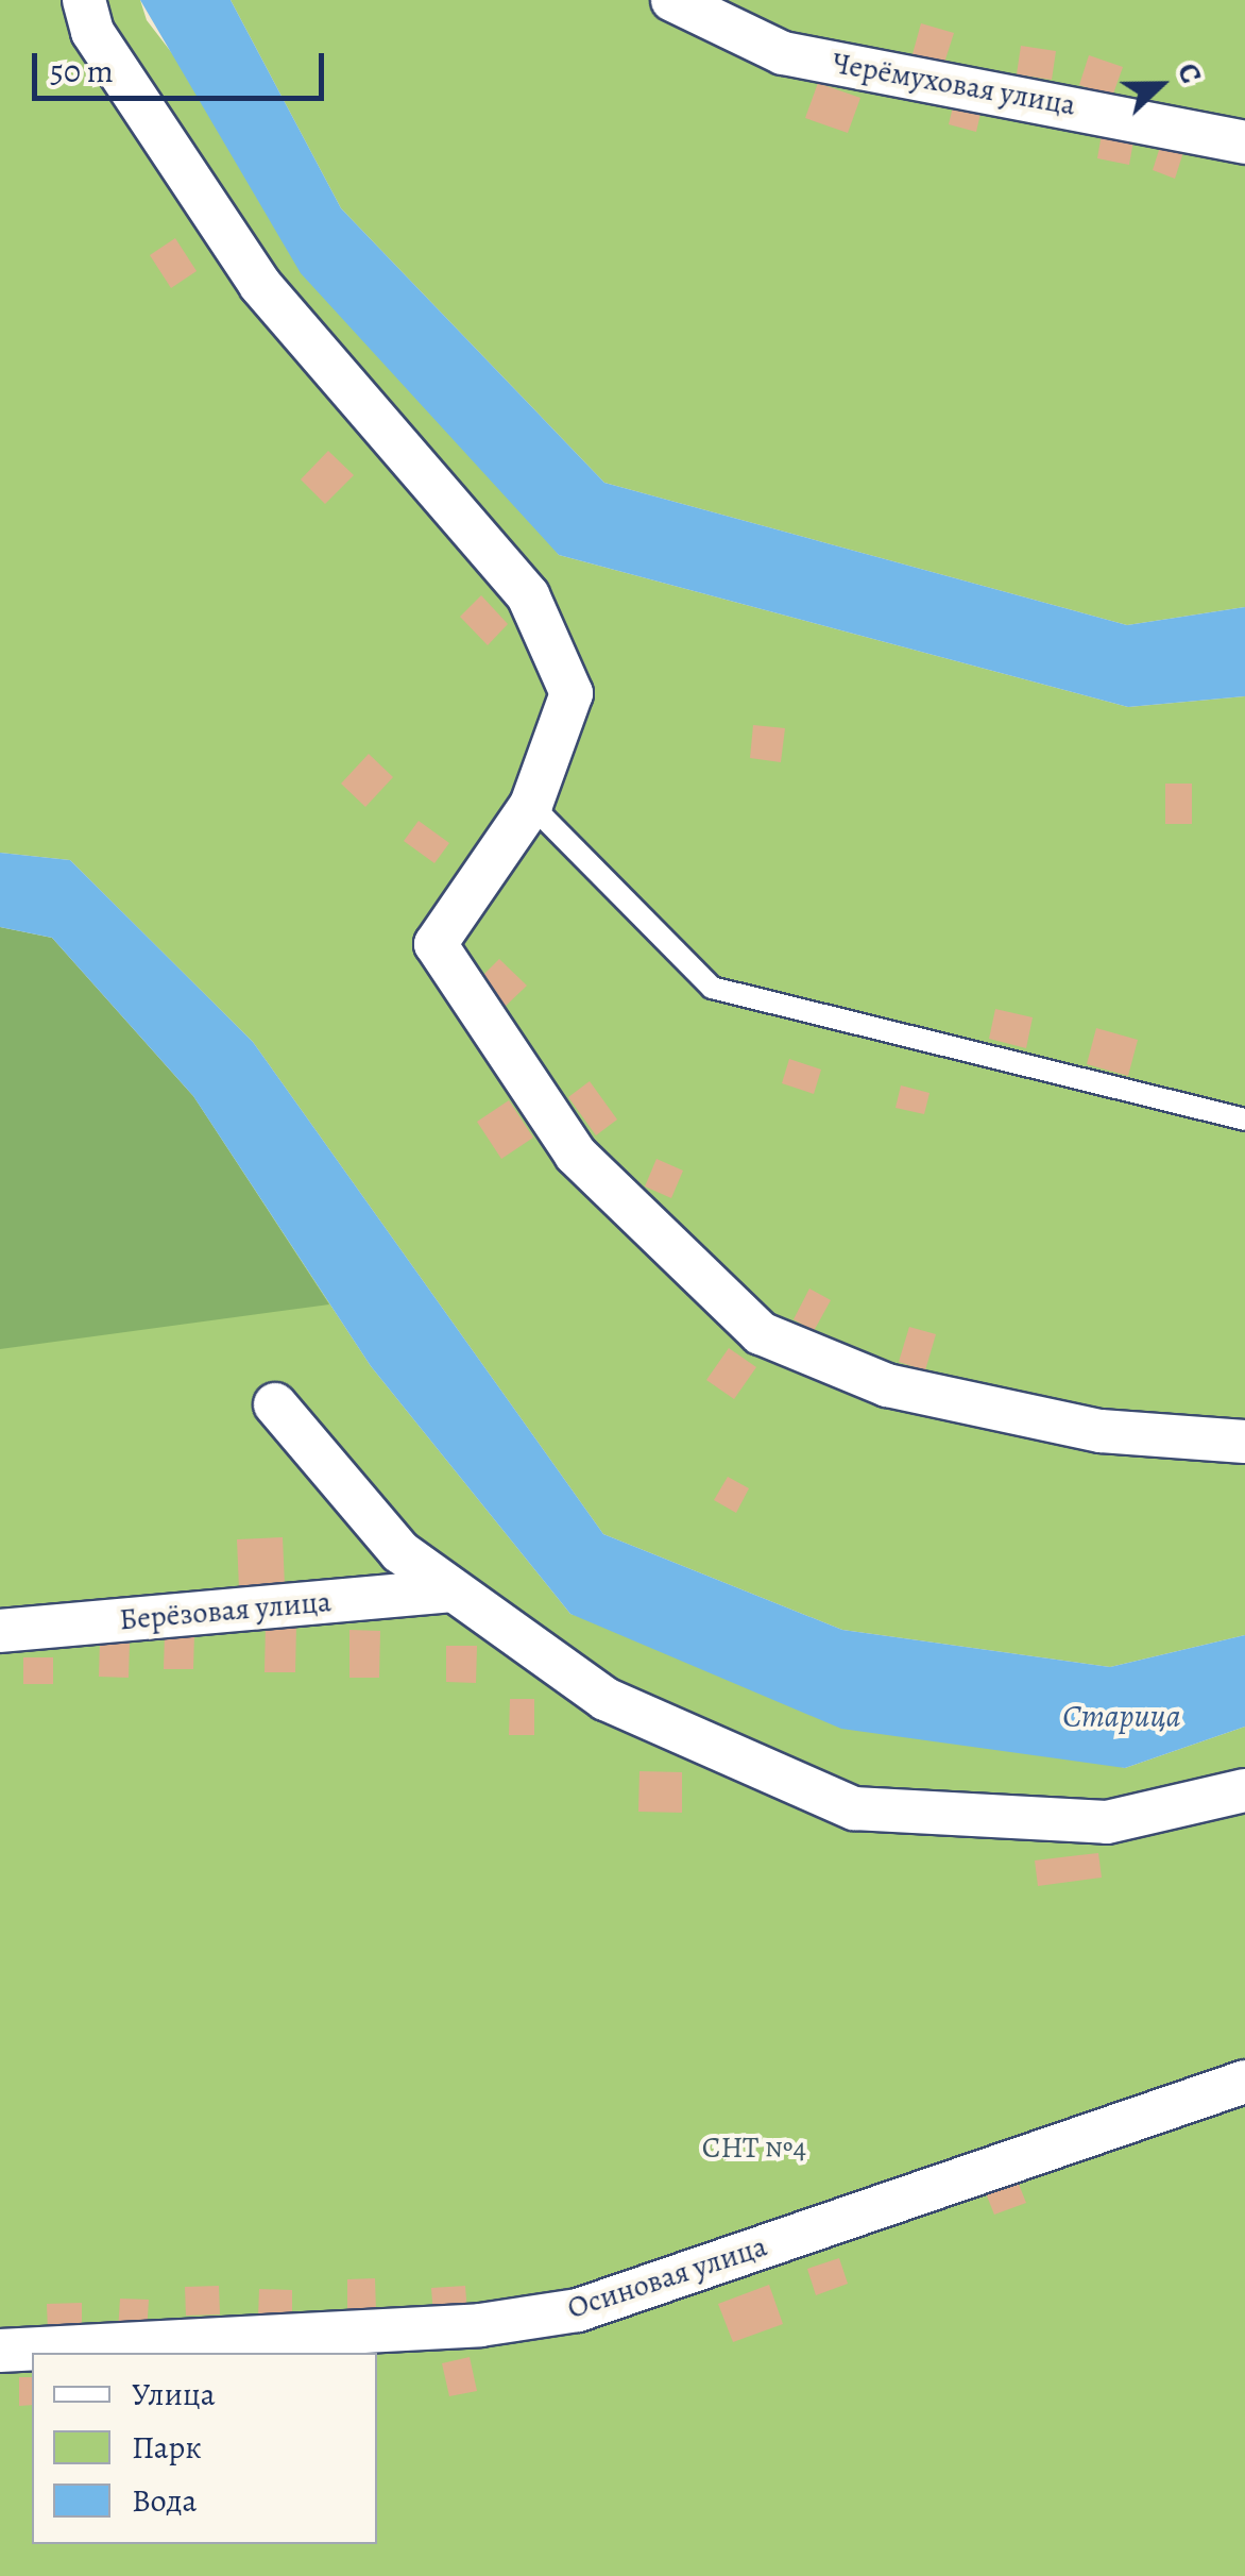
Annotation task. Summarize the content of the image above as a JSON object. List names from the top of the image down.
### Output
{
  "streets": {
    "street": ["Черёмуховая улица", "Берёзовая улица", "Осиновая улица"]
  },
  "water": ["Старица"],
  "parks": ["СНТ №4"],
  "legend": ["Улица", "Парк", "Вода"],
  "scale_bar": "50 m",
  "north": "right"
}
